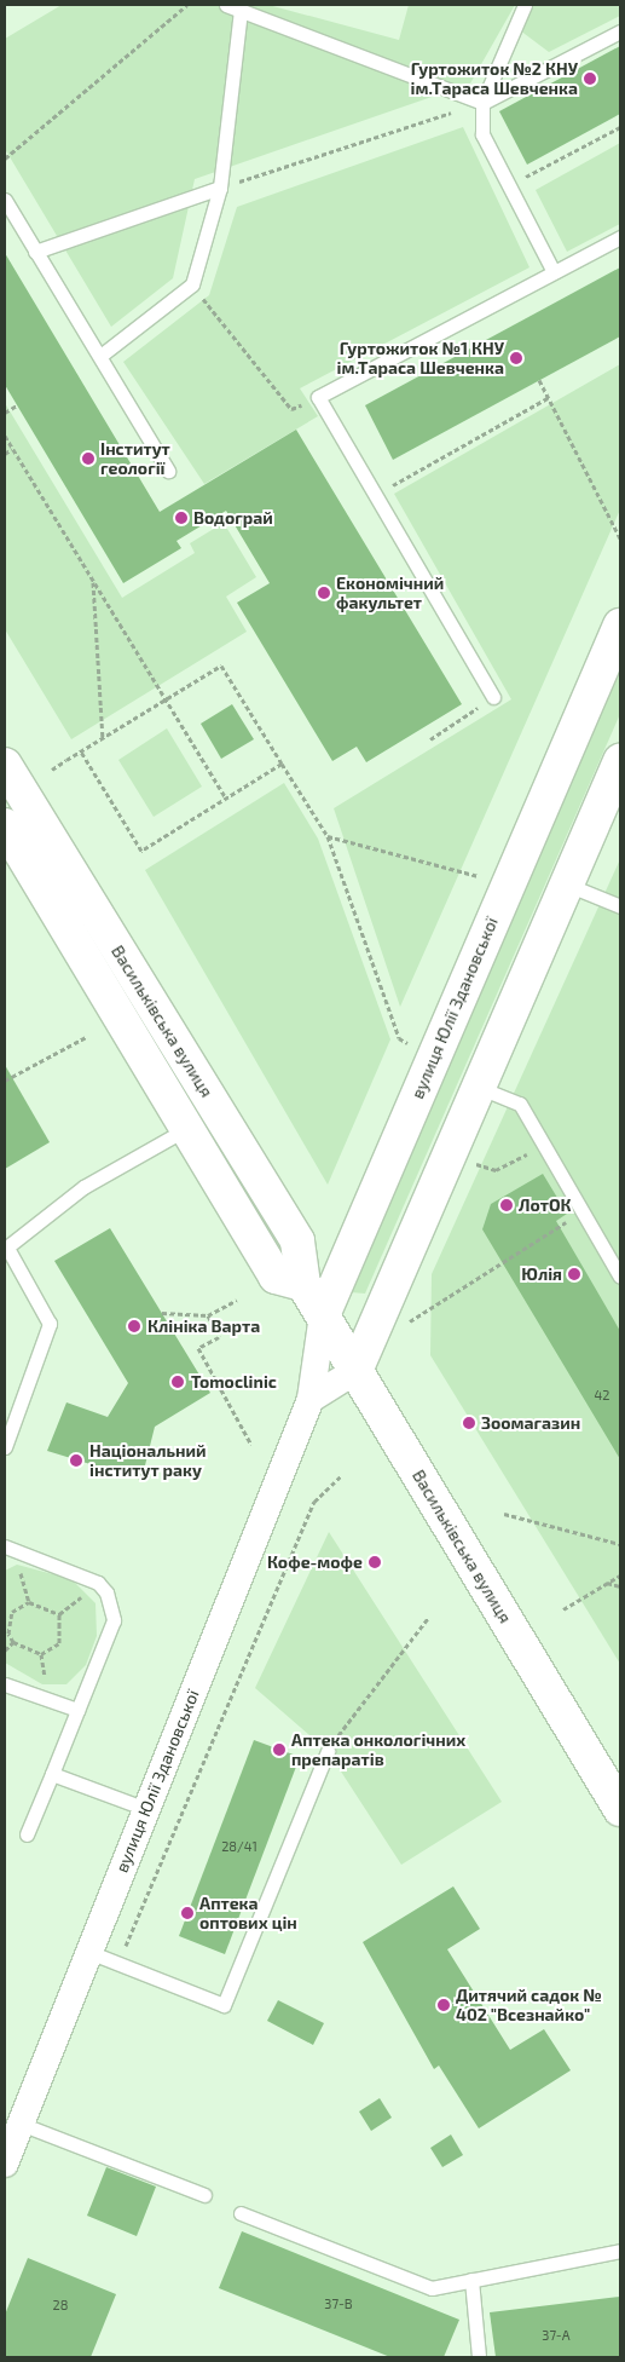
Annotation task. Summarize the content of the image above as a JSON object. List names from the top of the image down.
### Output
{
  "streets": {
    "main road": ["вулиця Юлії Здановської", "Васильківська вулиця"]
  },
  "crossings": [
    ["вулиця Юлії Здановської", "Васильківська вулиця"]
  ],
  "places": [
    "Гуртожиток №2 КНУ ім.Тараса Шевченка",
    "Гуртожиток №1 КНУ ім.Тараса Шевченка",
    "Інститут геології",
    "Водограй",
    "Економічний факультет",
    "ЛотОК",
    "Юлія",
    "Клініка Варта",
    "Tomoclinic",
    "Зоомагазин",
    "Національний інститут раку",
    "Кофе-мофе",
    "Аптека онкологічних препаратів",
    "Аптека оптових цін",
    "Дитячий садок № 402 \"Всезнайко\""
  ],
  "house_numbers": [
    "42",
    "28/41",
    "37-В",
    "28",
    "37-А"
  ]
}
